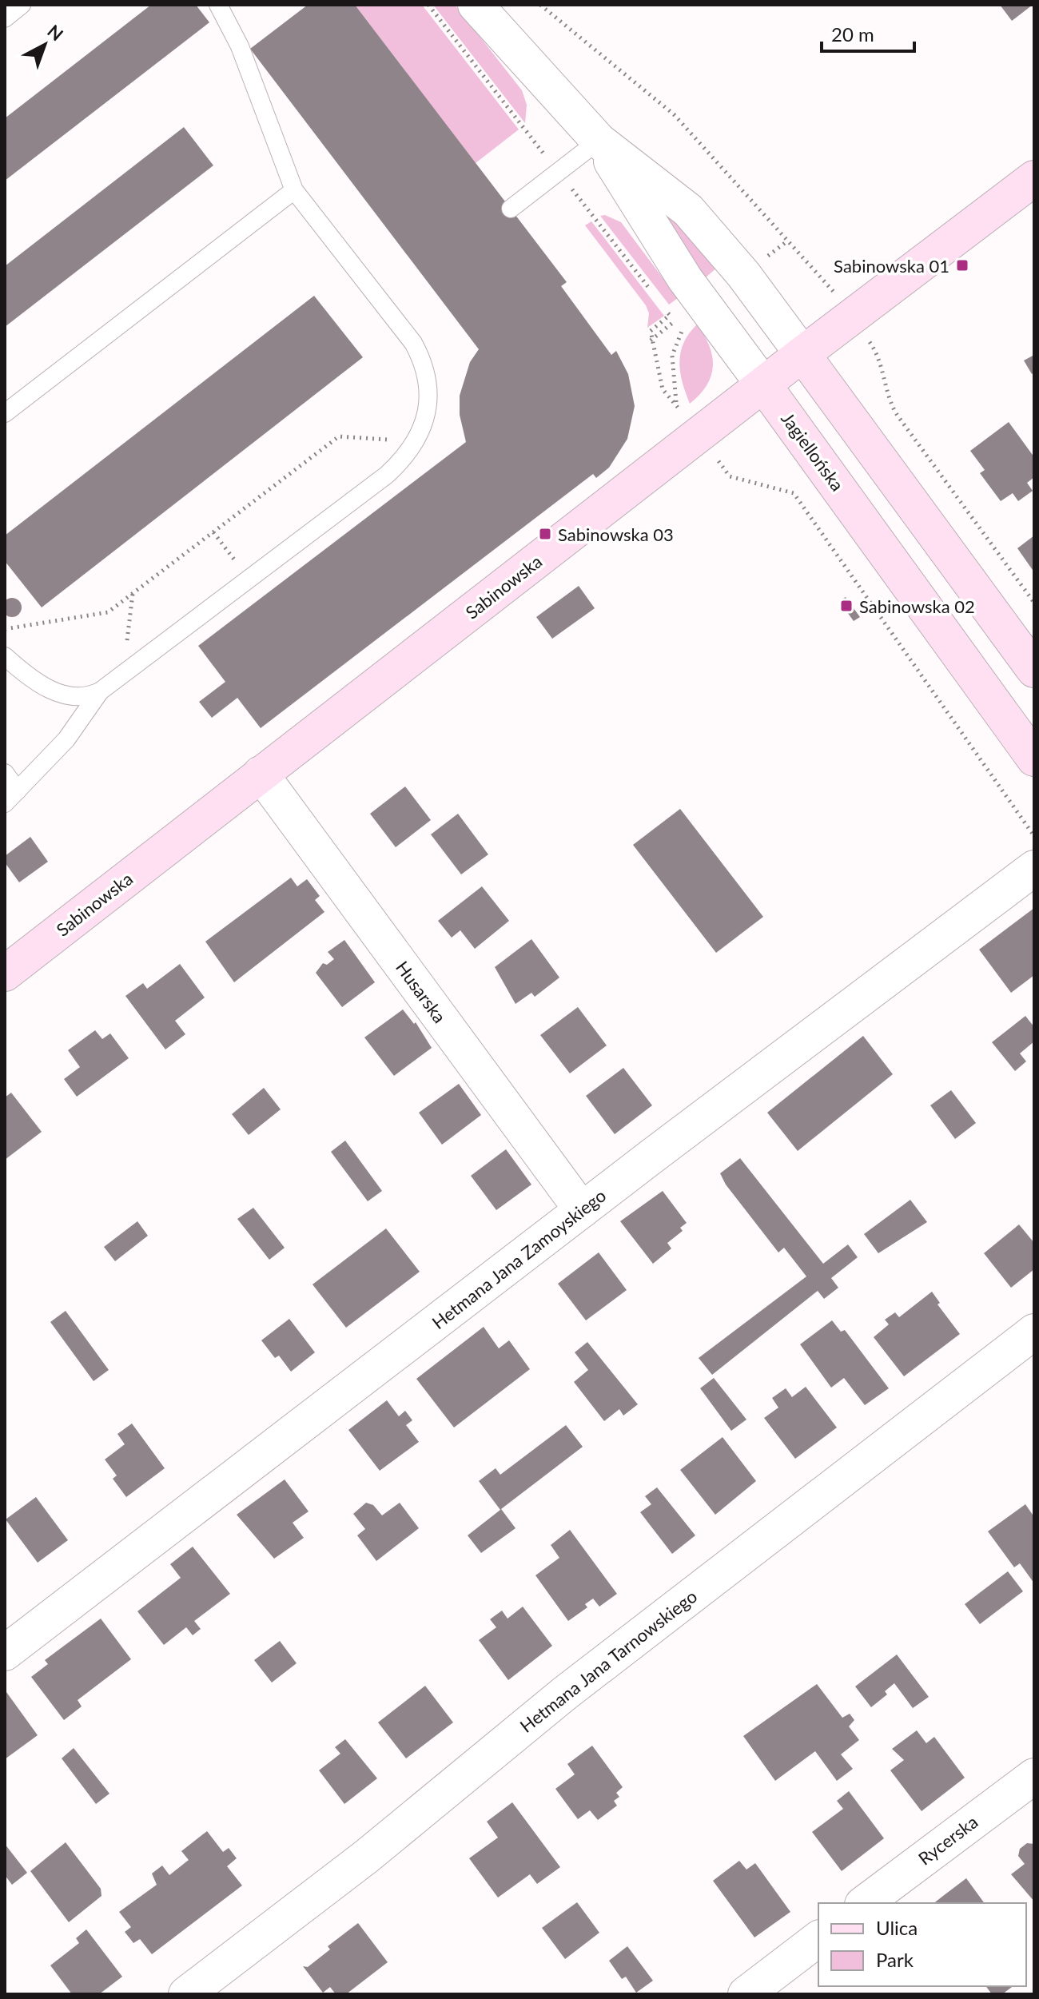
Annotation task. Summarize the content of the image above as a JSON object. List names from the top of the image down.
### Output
{
  "streets": {
    "street": [
      "Jagiellońska",
      "Sabinowska",
      "Husarska",
      "Hetmana Jana Zamoyskiego",
      "Hetmana Jana Tarnowskiego",
      "Rycerska"
    ]
  },
  "crossings": [
    ["Jagiellońska", "Sabinowska"],
    ["Sabinowska", "Husarska"],
    ["Husarska", "Hetmana Jana Zamoyskiego"]
  ],
  "places": {
    "transit": ["Sabinowska 01", "Sabinowska 03", "Sabinowska 02"]
  },
  "legend": ["Ulica", "Park"],
  "scale_bar": "20 m",
  "north": "top right"
}
